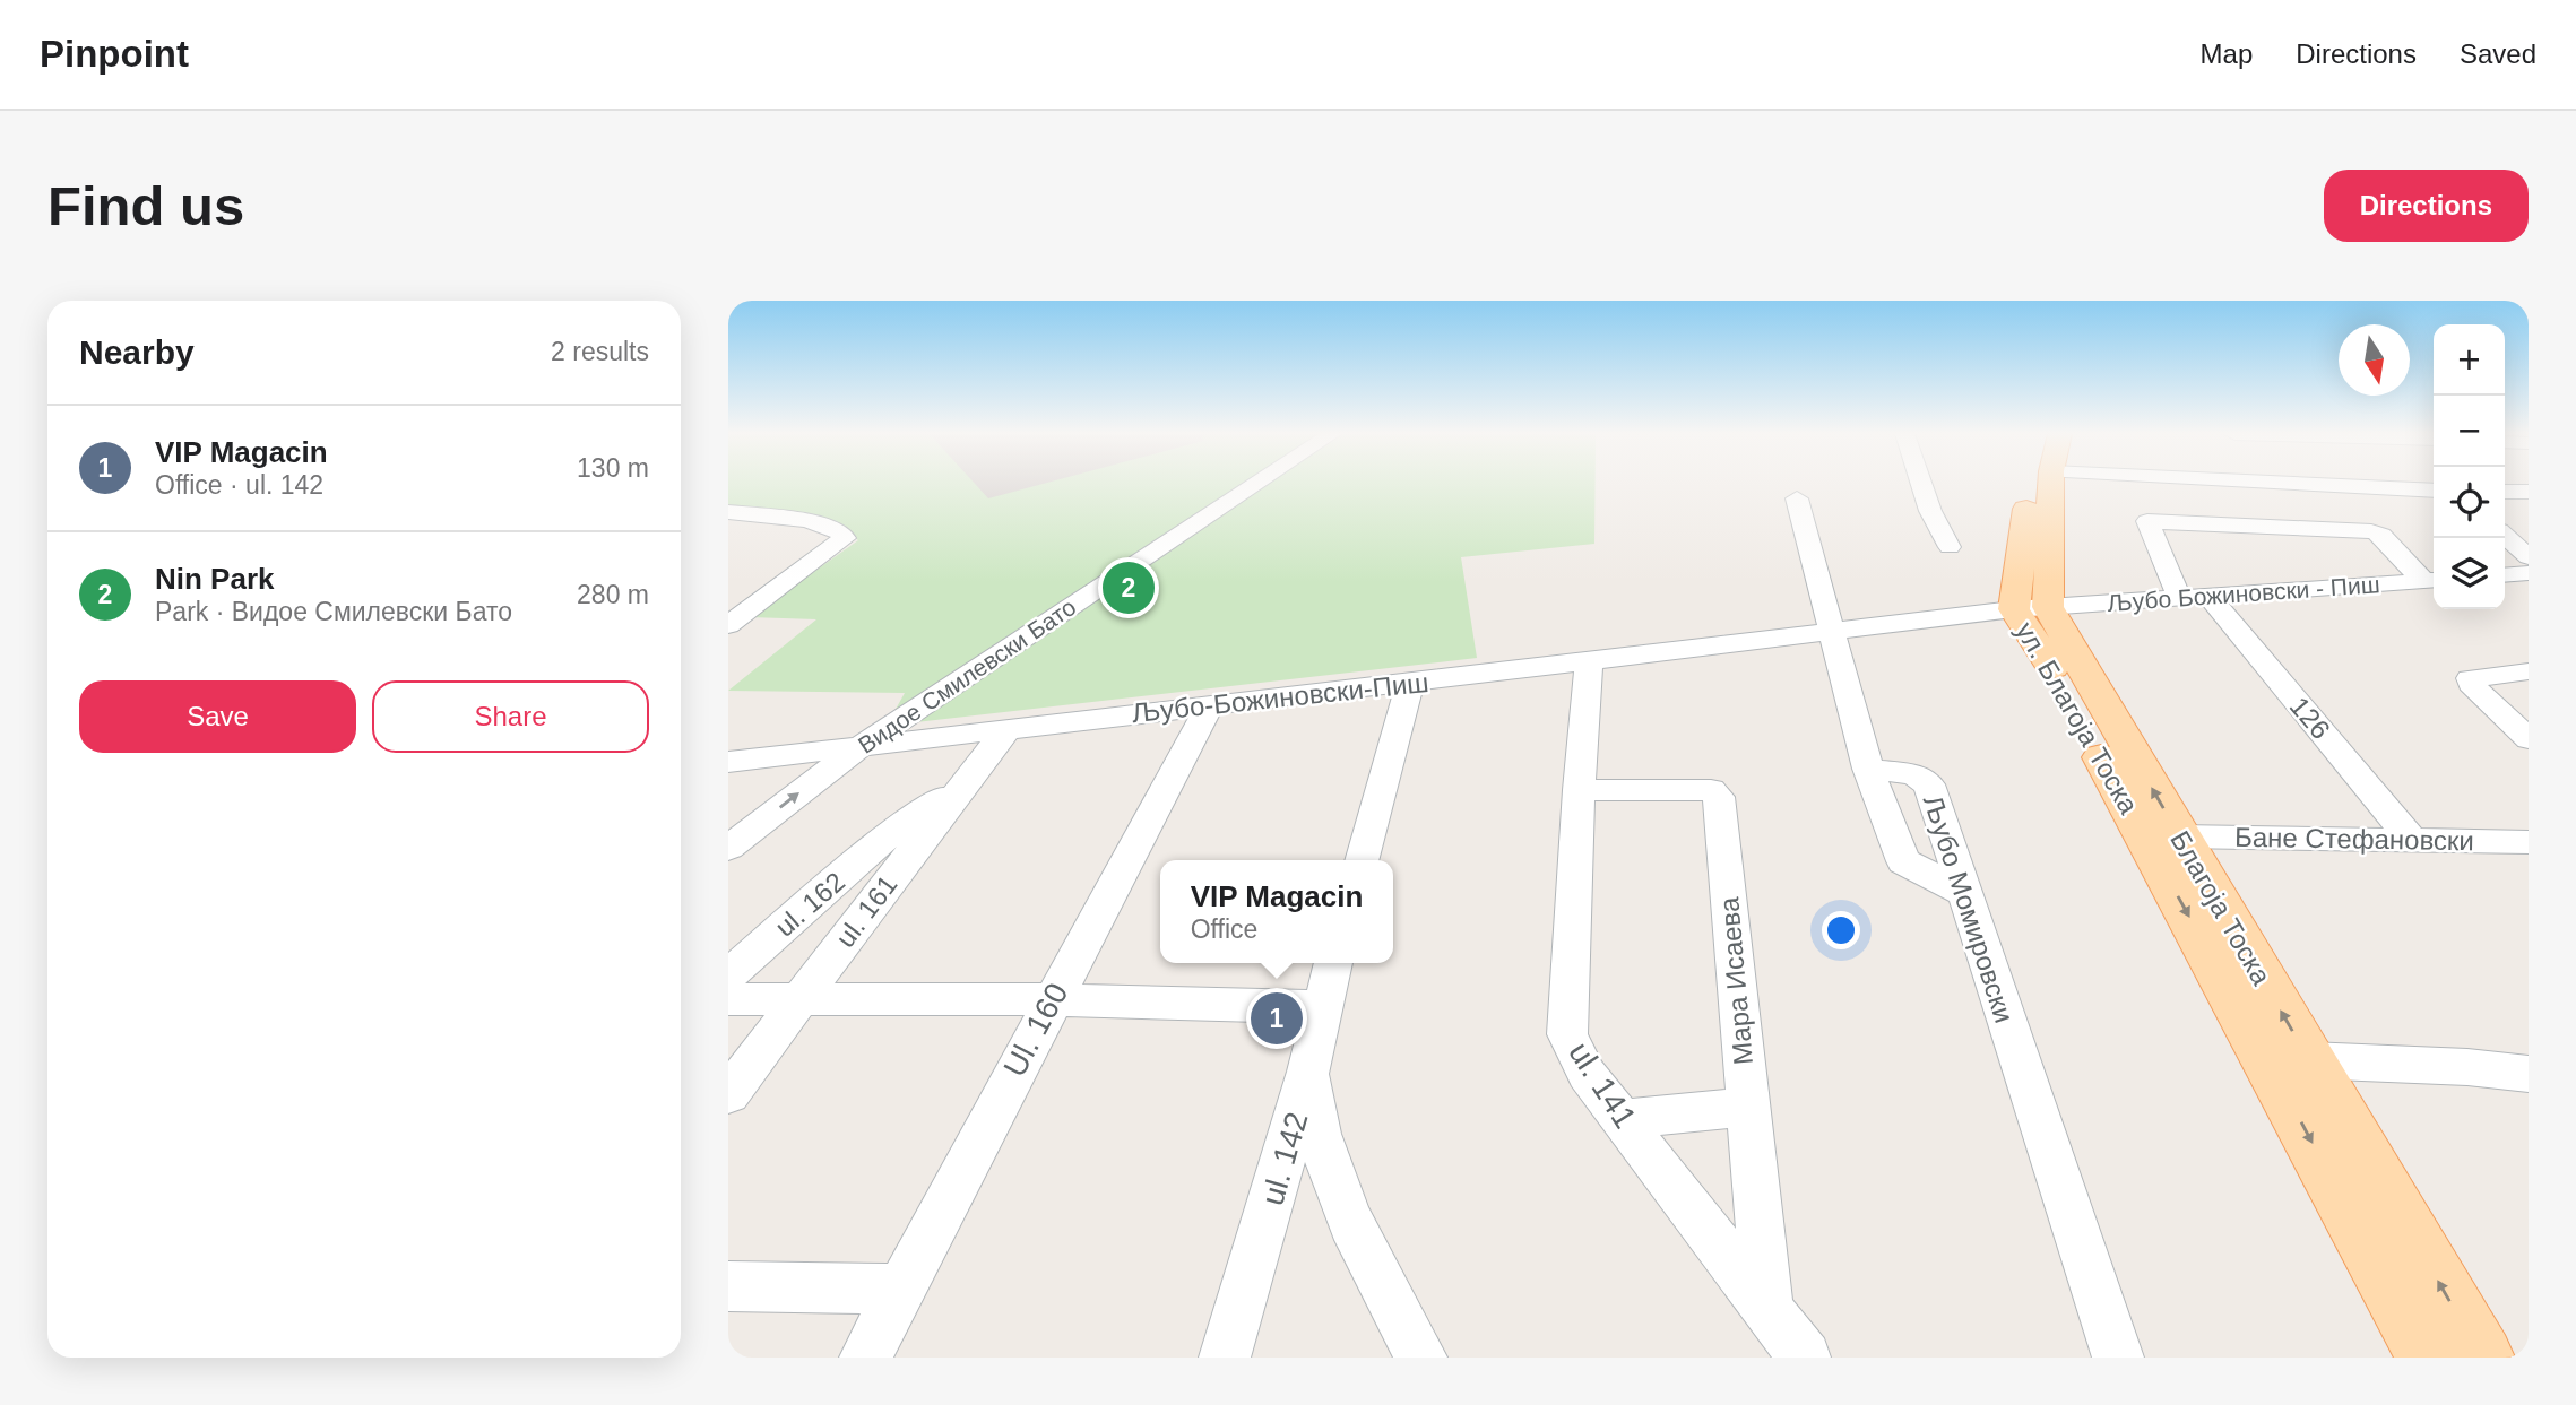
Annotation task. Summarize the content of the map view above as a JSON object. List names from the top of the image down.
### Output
{
  "streets": {
    "main road": ["ул. Благоја Тоска", "Благоја Тоска"],
    "street": [
      "Љубо Божиновски - Пиш",
      "Видое Смилевски Бато",
      "Љубо-Божиновски-Пиш",
      "126",
      "Бане Стефановски",
      "ul. 162",
      "Љубо Момировски",
      "ul. 161",
      "Мара Исаева",
      "Ul. 160",
      "ul. 141",
      "ul. 142"
    ]
  },
  "crossings": [
    ["Љубо Божиновски - Пиш", "Љубо-Божиновски-Пиш"],
    ["Љубо Божиновски - Пиш", "ул. Благоја Тоска"],
    ["Љубо Божиновски - Пиш", "126"],
    ["Љубо Божиновски - Пиш", "Благоја Тоска"],
    ["Видое Смилевски Бато", "Љубо-Божиновски-Пиш"],
    ["Љубо-Божиновски-Пиш", "ul. 161"],
    ["Љубо-Божиновски-Пиш", "Ul. 160"],
    ["Љубо-Божиновски-Пиш", "ul. 141"],
    ["ул. Благоја Тоска", "Благоја Тоска"],
    ["126", "Бане Стефановски"],
    ["Бане Стефановски", "Благоја Тоска"],
    ["ul. 162", "ul. 161"],
    ["Мара Исаева", "ul. 141"]
  ],
  "one_way": ["ул. Благоја Тоска", "Благоја Тоска"],
  "north": "bottom",
  "page": {
    "header": "Pinpoint",
    "nav": ["Map", "Directions", "Saved"],
    "buttons": [
      "Directions",
      ["Save", "Share"]
    ],
    "title": "Find us",
    "heading": ["Nearby", "2 results"],
    "map_buttons": ["+", "−"],
    "list": [
      {
        "mark": "1",
        "name": "VIP Magacin",
        "note": "Office · ul. 142",
        "value": "130 m"
      },
      {
        "mark": "2",
        "name": "Nin Park",
        "note": "Park · Видое Смилевски Бато",
        "value": "280 m"
      }
    ],
    "pins": ["2", "1"],
    "popup": ["VIP Magacin", "Office"]
  }
}
